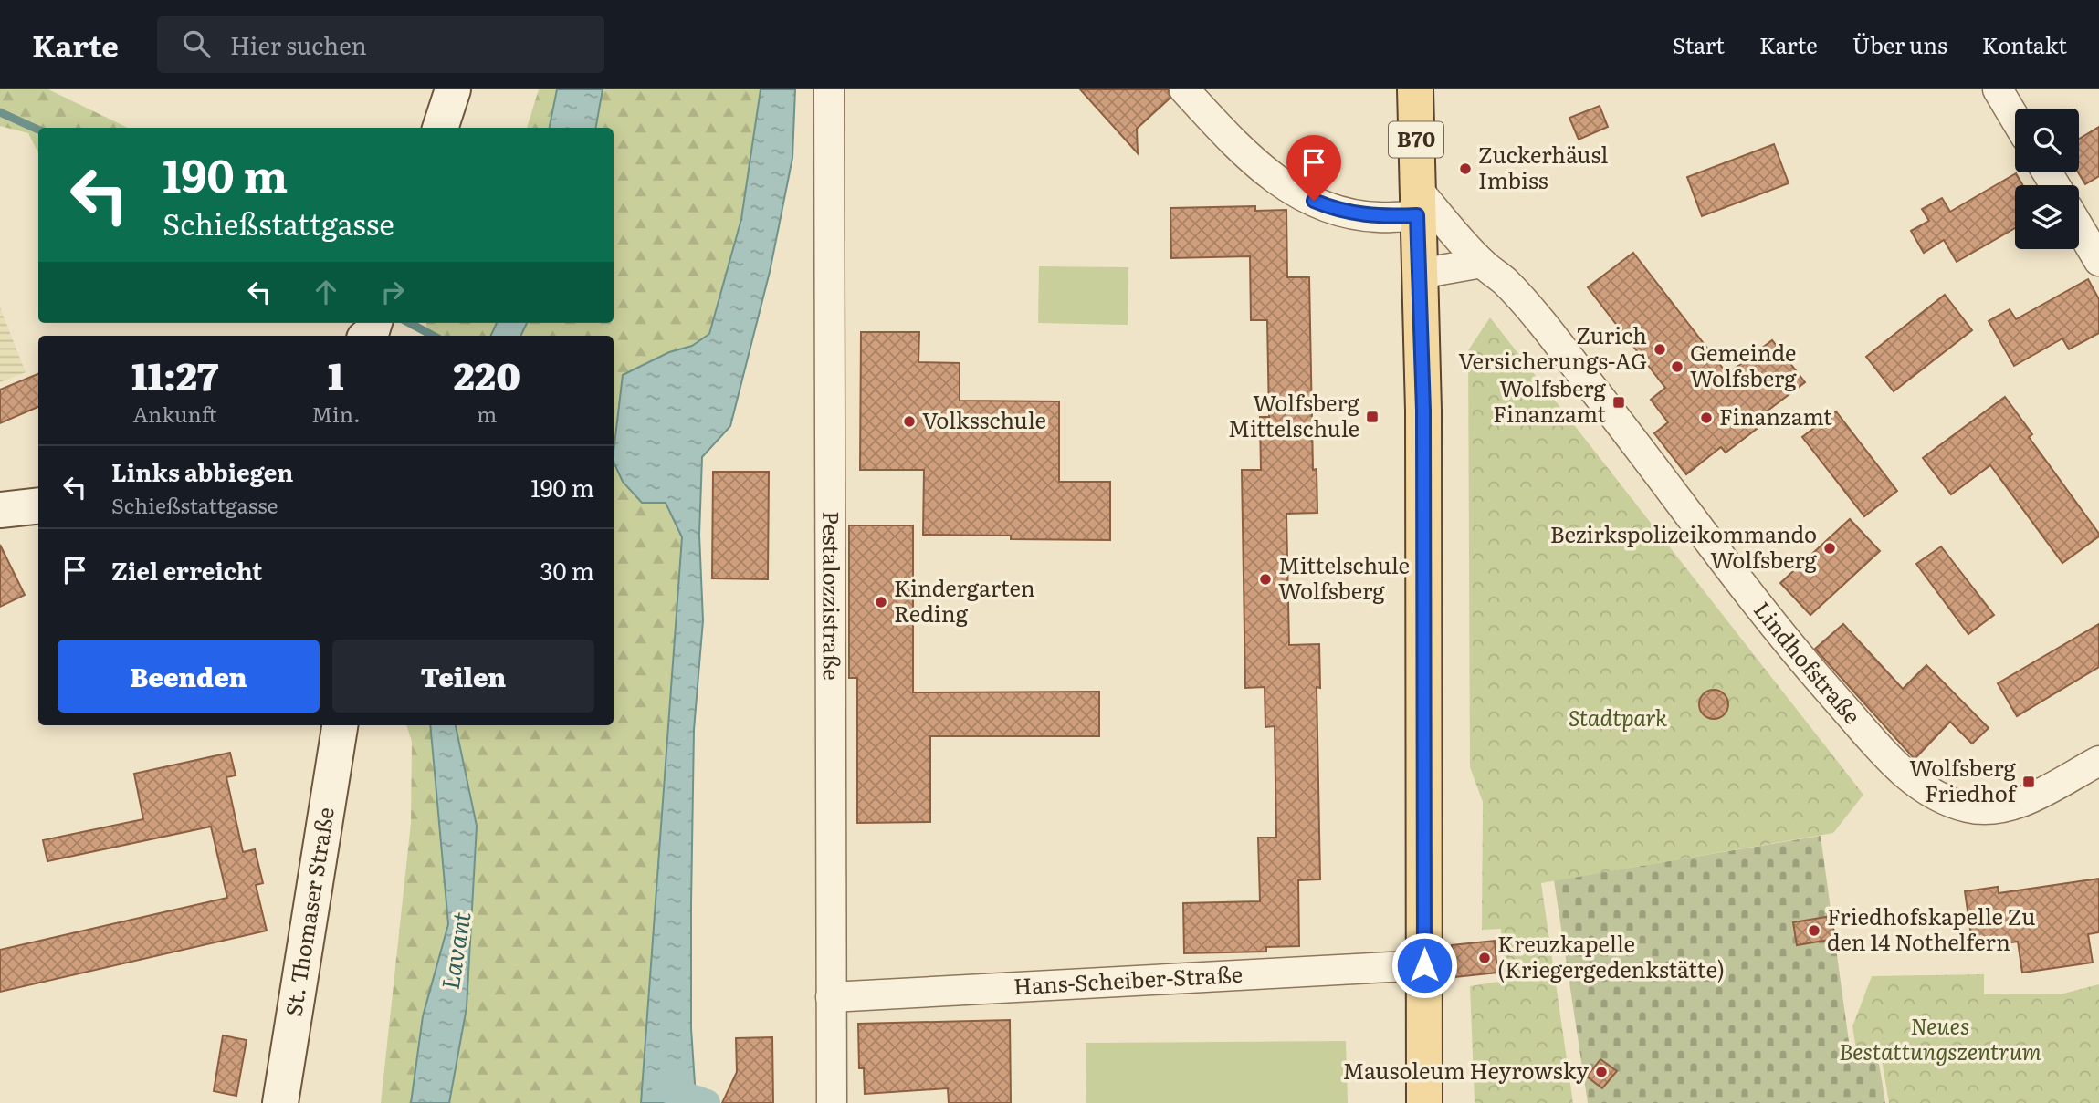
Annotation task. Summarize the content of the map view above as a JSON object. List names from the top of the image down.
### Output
{
  "streets": {
    "main road": ["B70", "St. Thomaser Straße"],
    "street": ["Pestalozzistraße", "Lindhofstraße", "Hans-Scheiber-Straße"]
  },
  "crossings": [
    ["B70", "Lindhofstraße"],
    ["B70", "Hans-Scheiber-Straße"],
    ["Pestalozzistraße", "Hans-Scheiber-Straße"]
  ],
  "water": ["Lavant"],
  "parks": ["Stadtpark", "Neues Bestattungszentrum"],
  "places": {
    "other": [
      "Zuckerhäusl Imbiss",
      "Zurich Versicherungs-AG",
      "Gemeinde Wolfsberg",
      "Finanzamt",
      "Volksschule",
      "Bezirkspolizeikommando Wolfsberg",
      "Mittelschule Wolfsberg",
      "Kindergarten Reding",
      "Friedhofskapelle Zu den 14 Nothelfern",
      "Kreuzkapelle (Kriegergedenkstätte)",
      "Mausoleum Heyrowsky"
    ],
    "transit": ["Wolfsberg Finanzamt", "Wolfsberg Mittelschule", "Wolfsberg Friedhof"]
  },
  "page": {
    "header": "Karte",
    "search": "Hier suchen",
    "nav": [
      "Start",
      "Karte",
      "Über uns",
      "Kontakt"
    ],
    "turn": ["190 m", "Schießstattgasse"],
    "eta": [
      "11:27",
      "Ankunft",
      "1",
      "Min.",
      "220",
      "m"
    ],
    "list": [
      {
        "name": "Links abbiegen",
        "note": "Schießstattgasse",
        "value": "190 m"
      },
      {
        "name": "Ziel erreicht",
        "value": "30 m"
      }
    ],
    "buttons": ["Beenden", "Teilen"]
  }
}
